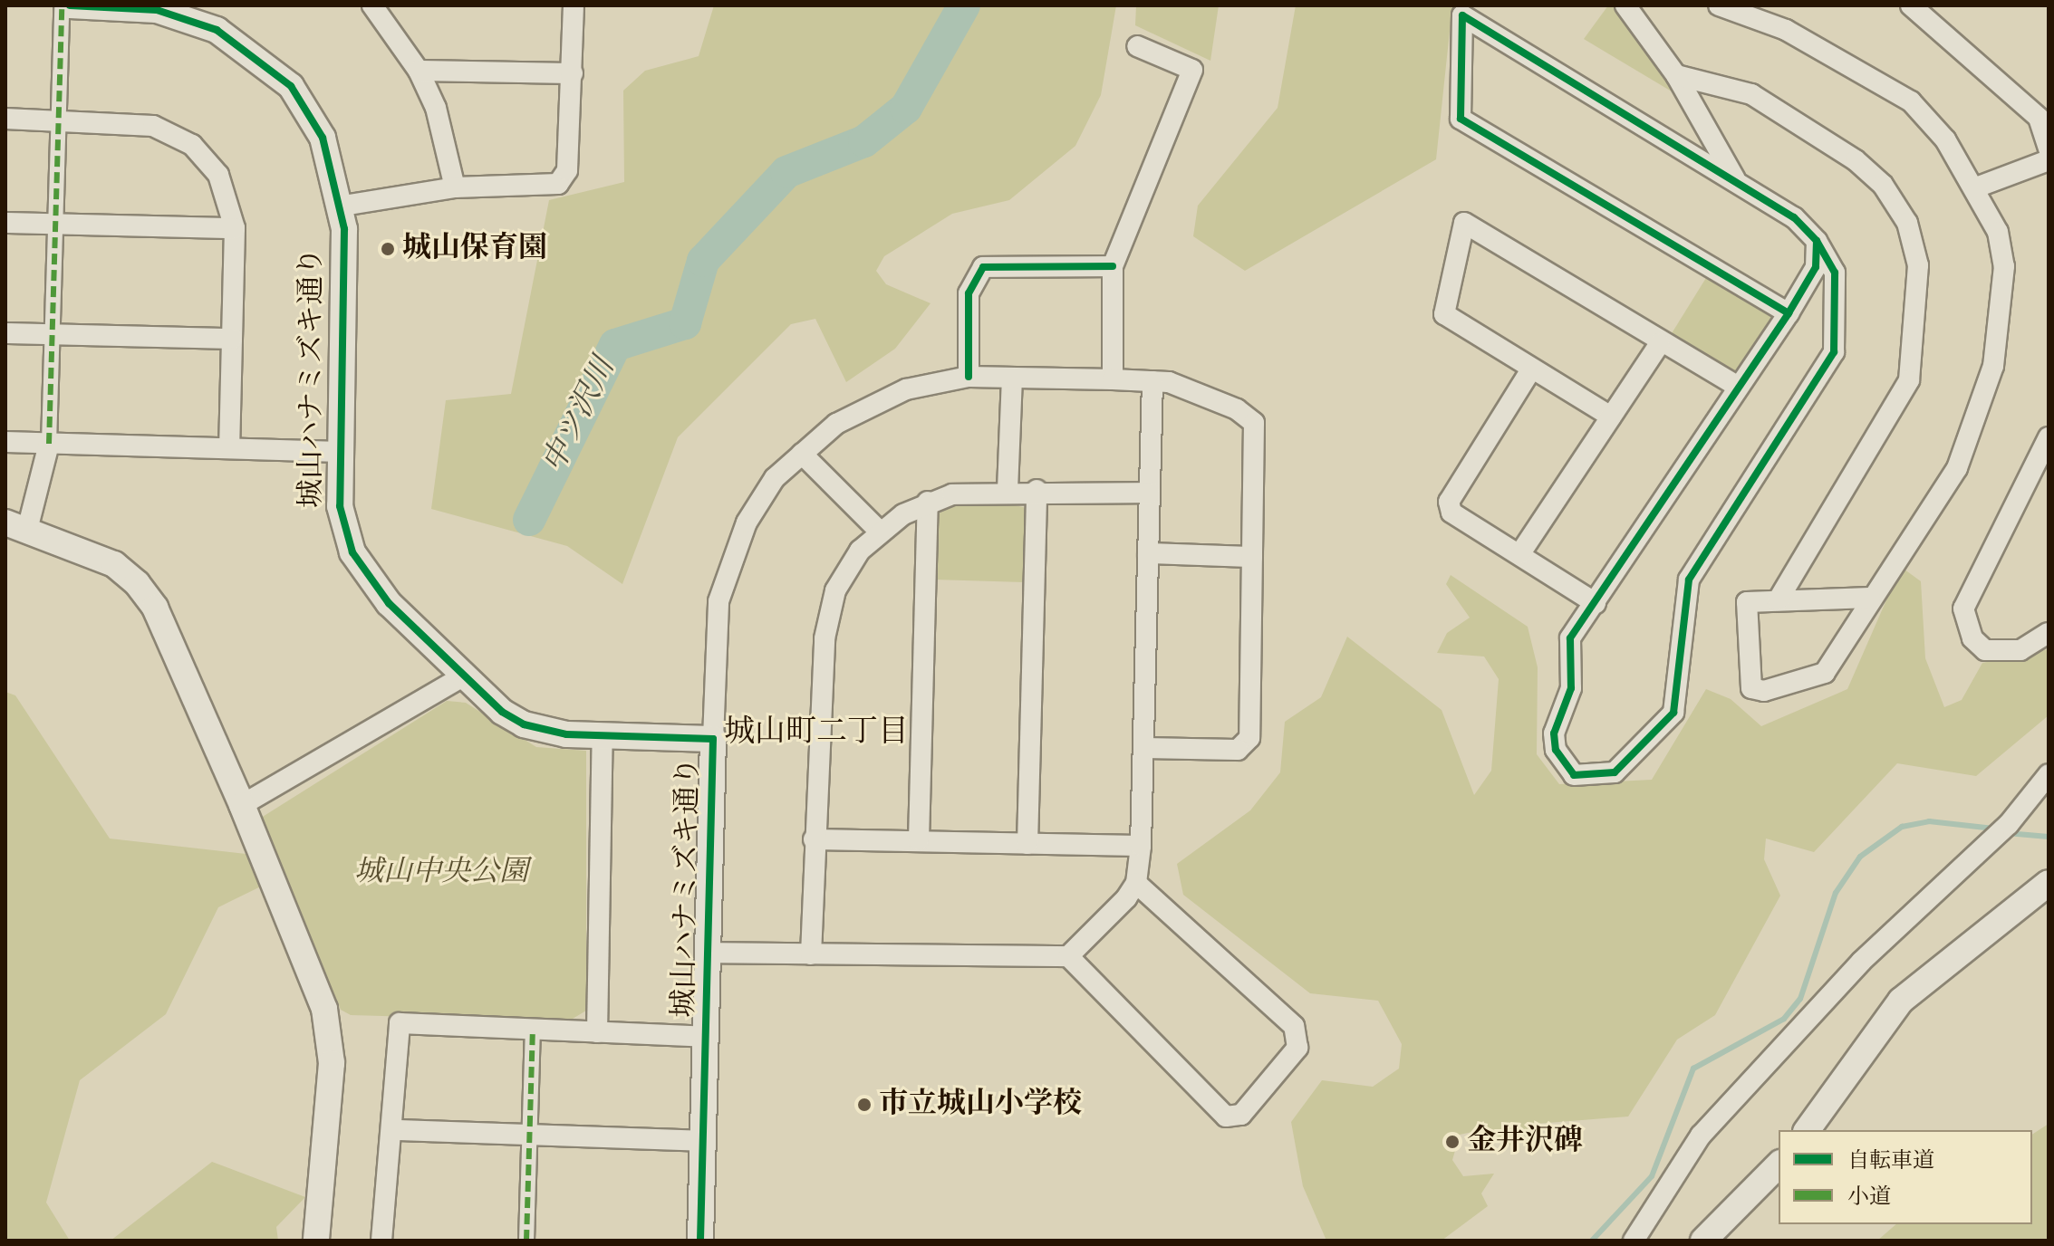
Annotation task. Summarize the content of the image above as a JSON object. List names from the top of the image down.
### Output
{
  "streets": {
    "street": ["城山ハナミズキ通り"]
  },
  "districts": ["城山町二丁目"],
  "water": ["中ツ沢川"],
  "parks": ["城山中央公園"],
  "places": ["城山保育園", "市立城山小学校", "金井沢碑"],
  "legend": ["自転車道", "小道"]
}
